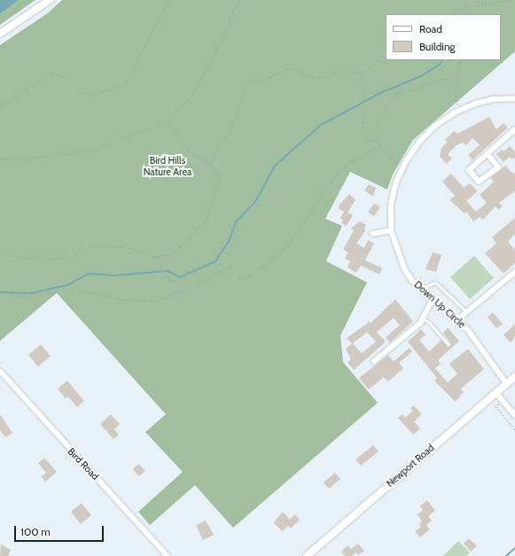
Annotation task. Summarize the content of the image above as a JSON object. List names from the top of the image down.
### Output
{
  "streets": {
    "street": ["Down Up Circle", "Bird Road", "Newport Road"]
  },
  "crossings": [
    ["Down Up Circle", "Newport Road"]
  ],
  "parks": ["Bird Hills Nature Area"],
  "legend": ["Road", "Building"],
  "scale_bar": "100 m"
}
